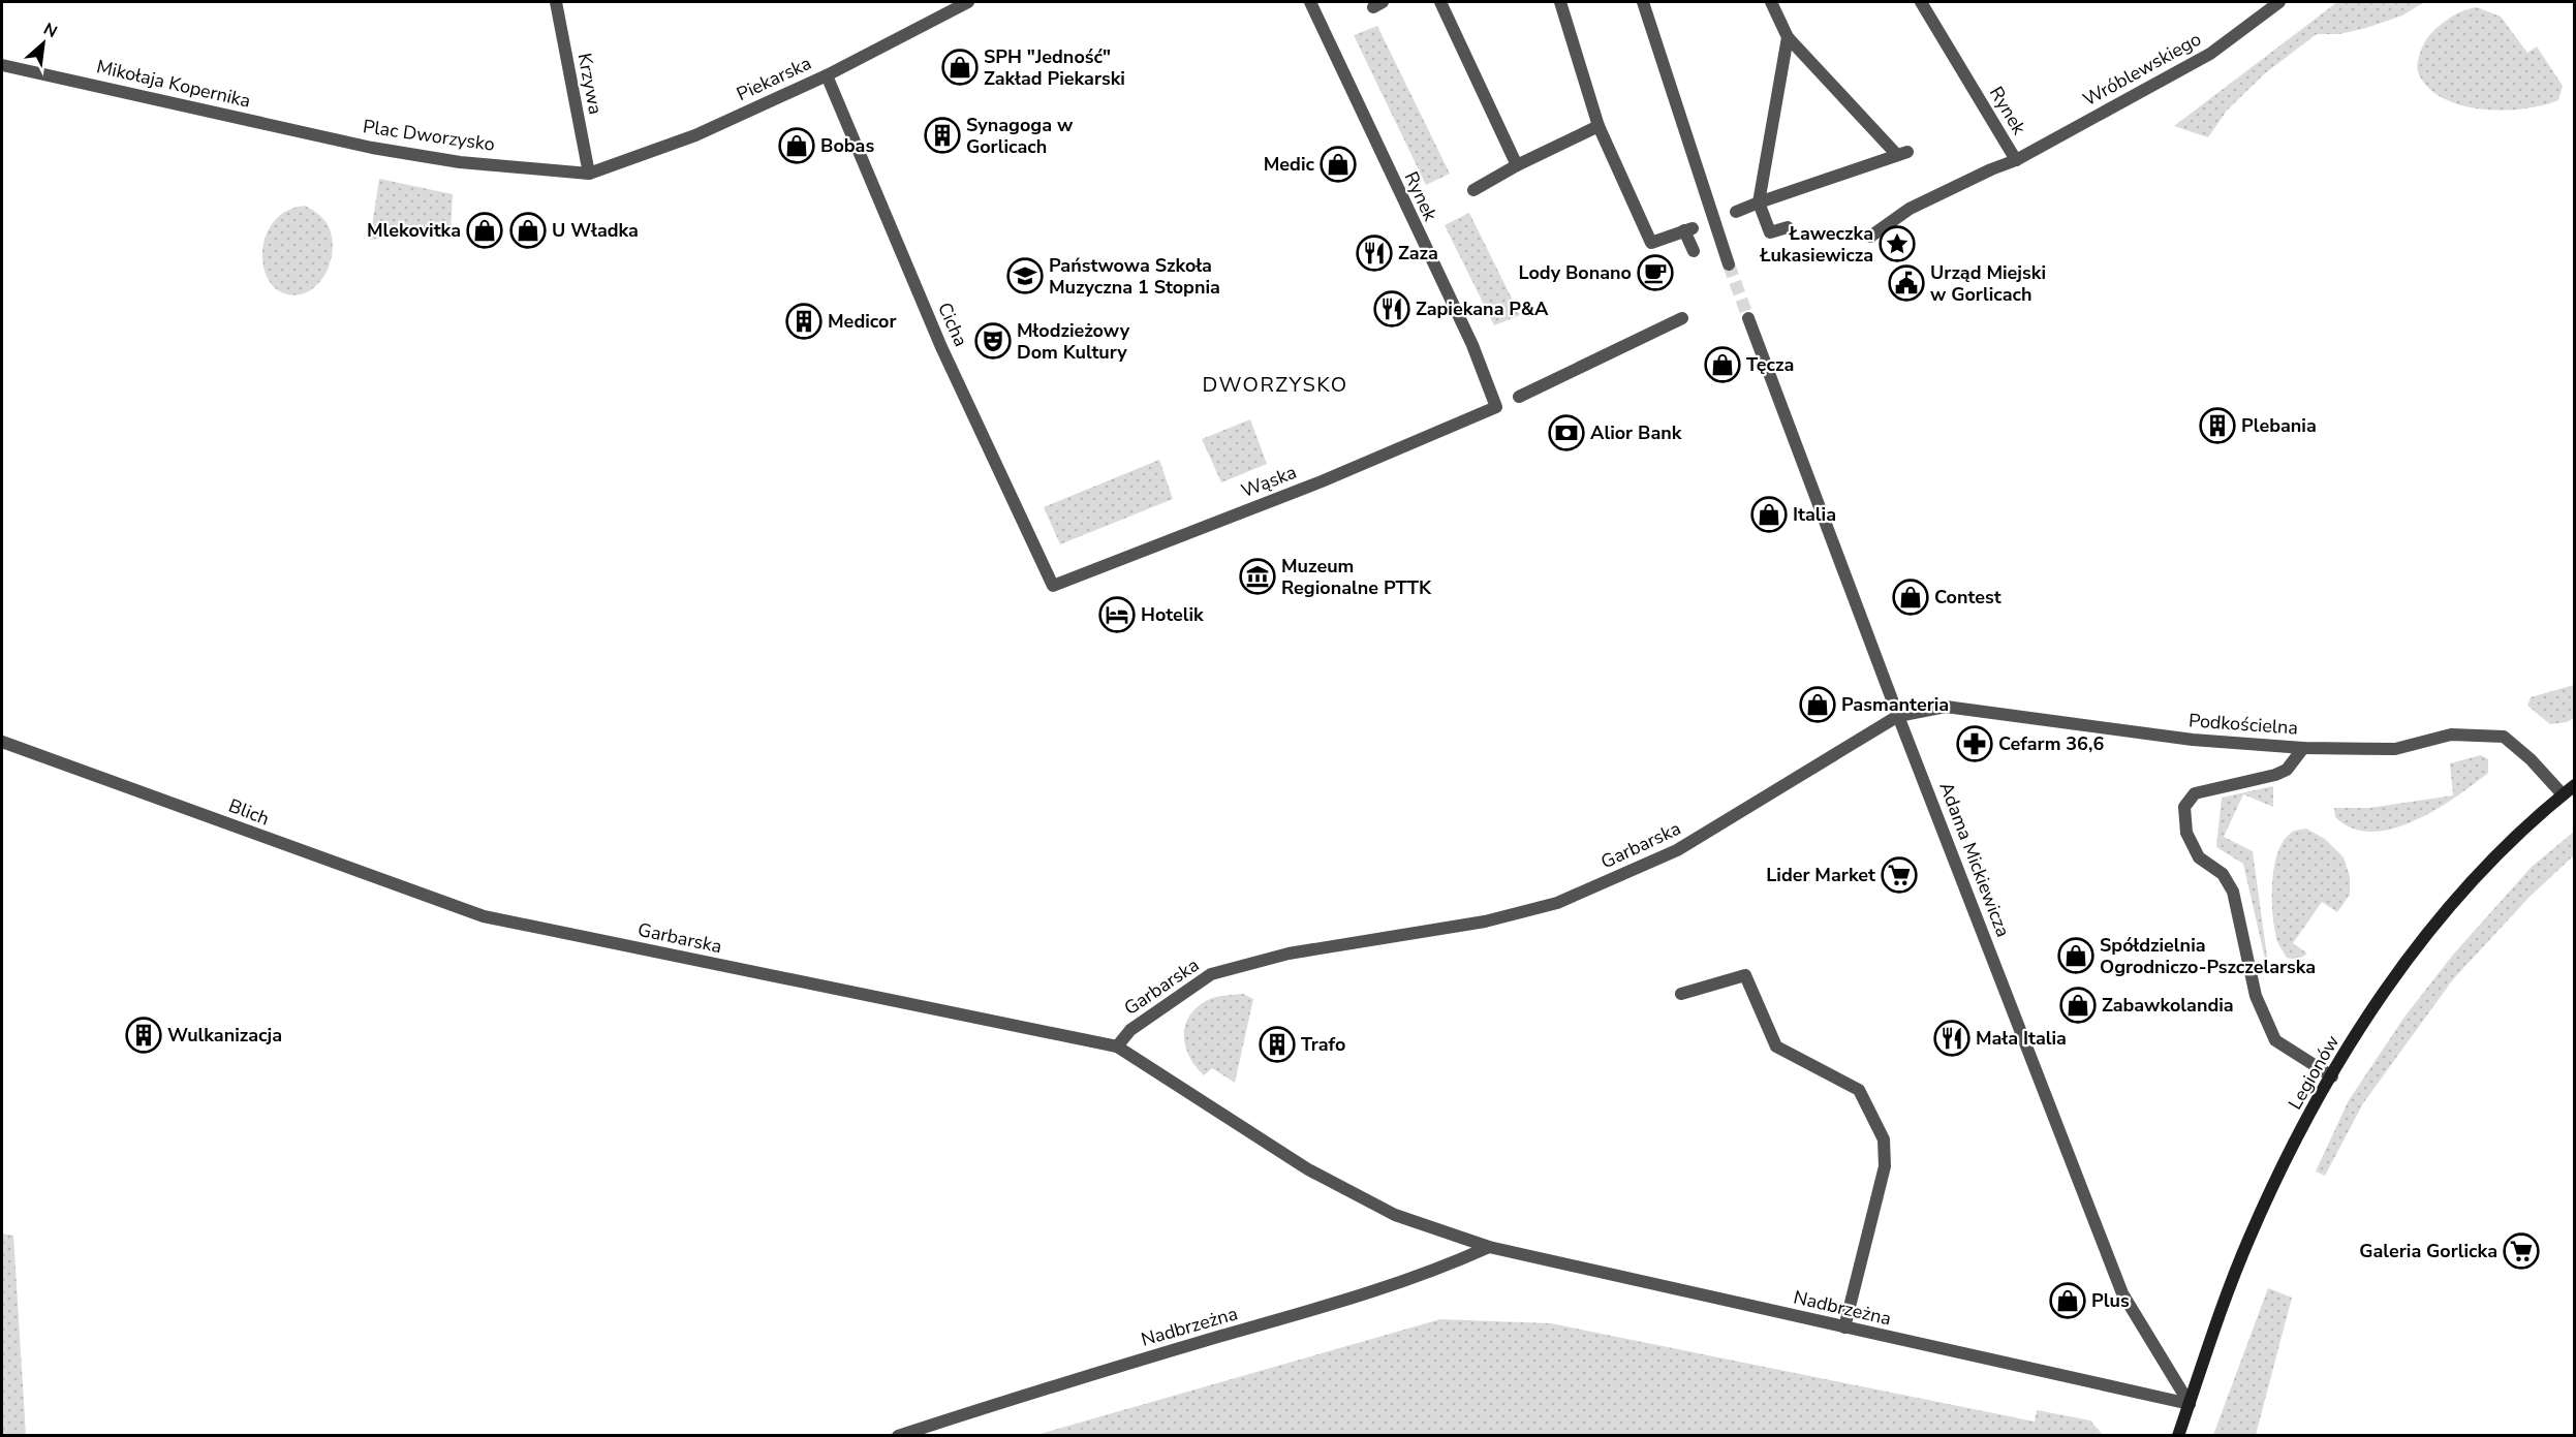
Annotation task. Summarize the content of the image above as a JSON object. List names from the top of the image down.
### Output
{
  "streets": {
    "main road": ["Legionów"],
    "street": [
      "Wróblewskiego",
      "Piekarska",
      "Mikołaja Kopernika",
      "Krzywa",
      "Rynek",
      "Plac Dworzysko",
      "Cicha",
      "Wąska",
      "Podkościelna",
      "Blich",
      "Garbarska",
      "Adama Mickiewicza",
      "Nadbrzeżna"
    ]
  },
  "crossings": [
    ["Wróblewskiego", "Rynek"],
    ["Piekarska", "Krzywa"],
    ["Piekarska", "Plac Dworzysko"],
    ["Piekarska", "Cicha"],
    ["Mikołaja Kopernika", "Plac Dworzysko"],
    ["Krzywa", "Plac Dworzysko"],
    ["Rynek", "Wąska"],
    ["Cicha", "Wąska"],
    ["Podkościelna", "Garbarska"],
    ["Podkościelna", "Adama Mickiewicza"],
    ["Podkościelna", "Legionów"],
    ["Blich", "Garbarska"],
    ["Garbarska", "Adama Mickiewicza"],
    ["Garbarska", "Nadbrzeżna"],
    ["Adama Mickiewicza", "Legionów"],
    ["Adama Mickiewicza", "Nadbrzeżna"],
    ["Legionów", "Nadbrzeżna"]
  ],
  "districts": ["DWORZYSKO"],
  "places": {
    "shop": [
      "SPH \"Jedność\" Zakład Piekarski",
      "Bobas",
      "Medic",
      "Mlekovitka",
      "U Władka",
      "Tęcza",
      "Italia",
      "Contest",
      "Pasmanteria",
      "Spółdzielnia Ogrodniczo-Pszczelarska",
      "Zabawkolandia",
      "Plus"
    ],
    "building": [
      "Synagoga w Gorlicach",
      "Medicor",
      "Plebania",
      "Wulkanizacja",
      "Trafo"
    ],
    "place": ["Ławeczka Łukasiewicza"],
    "restaurant": ["Zaza", "Zapiekana P&A", "Mała Italia"],
    "cafe": ["Lody Bonano"],
    "school or university": ["Państwowa Szkoła Muzyczna 1 Stopnia"],
    "public building": ["Urząd Miejski w Gorlicach"],
    "theatre": ["Młodzieżowy Dom Kultury"],
    "bank": ["Alior Bank"],
    "museum": ["Muzeum Regionalne PTTK"],
    "hotel": ["Hotelik"],
    "pharmacy": ["Cefarm 36,6"],
    "supermarket": ["Lider Market", "Galeria Gorlicka"]
  },
  "north": "top right"
}
